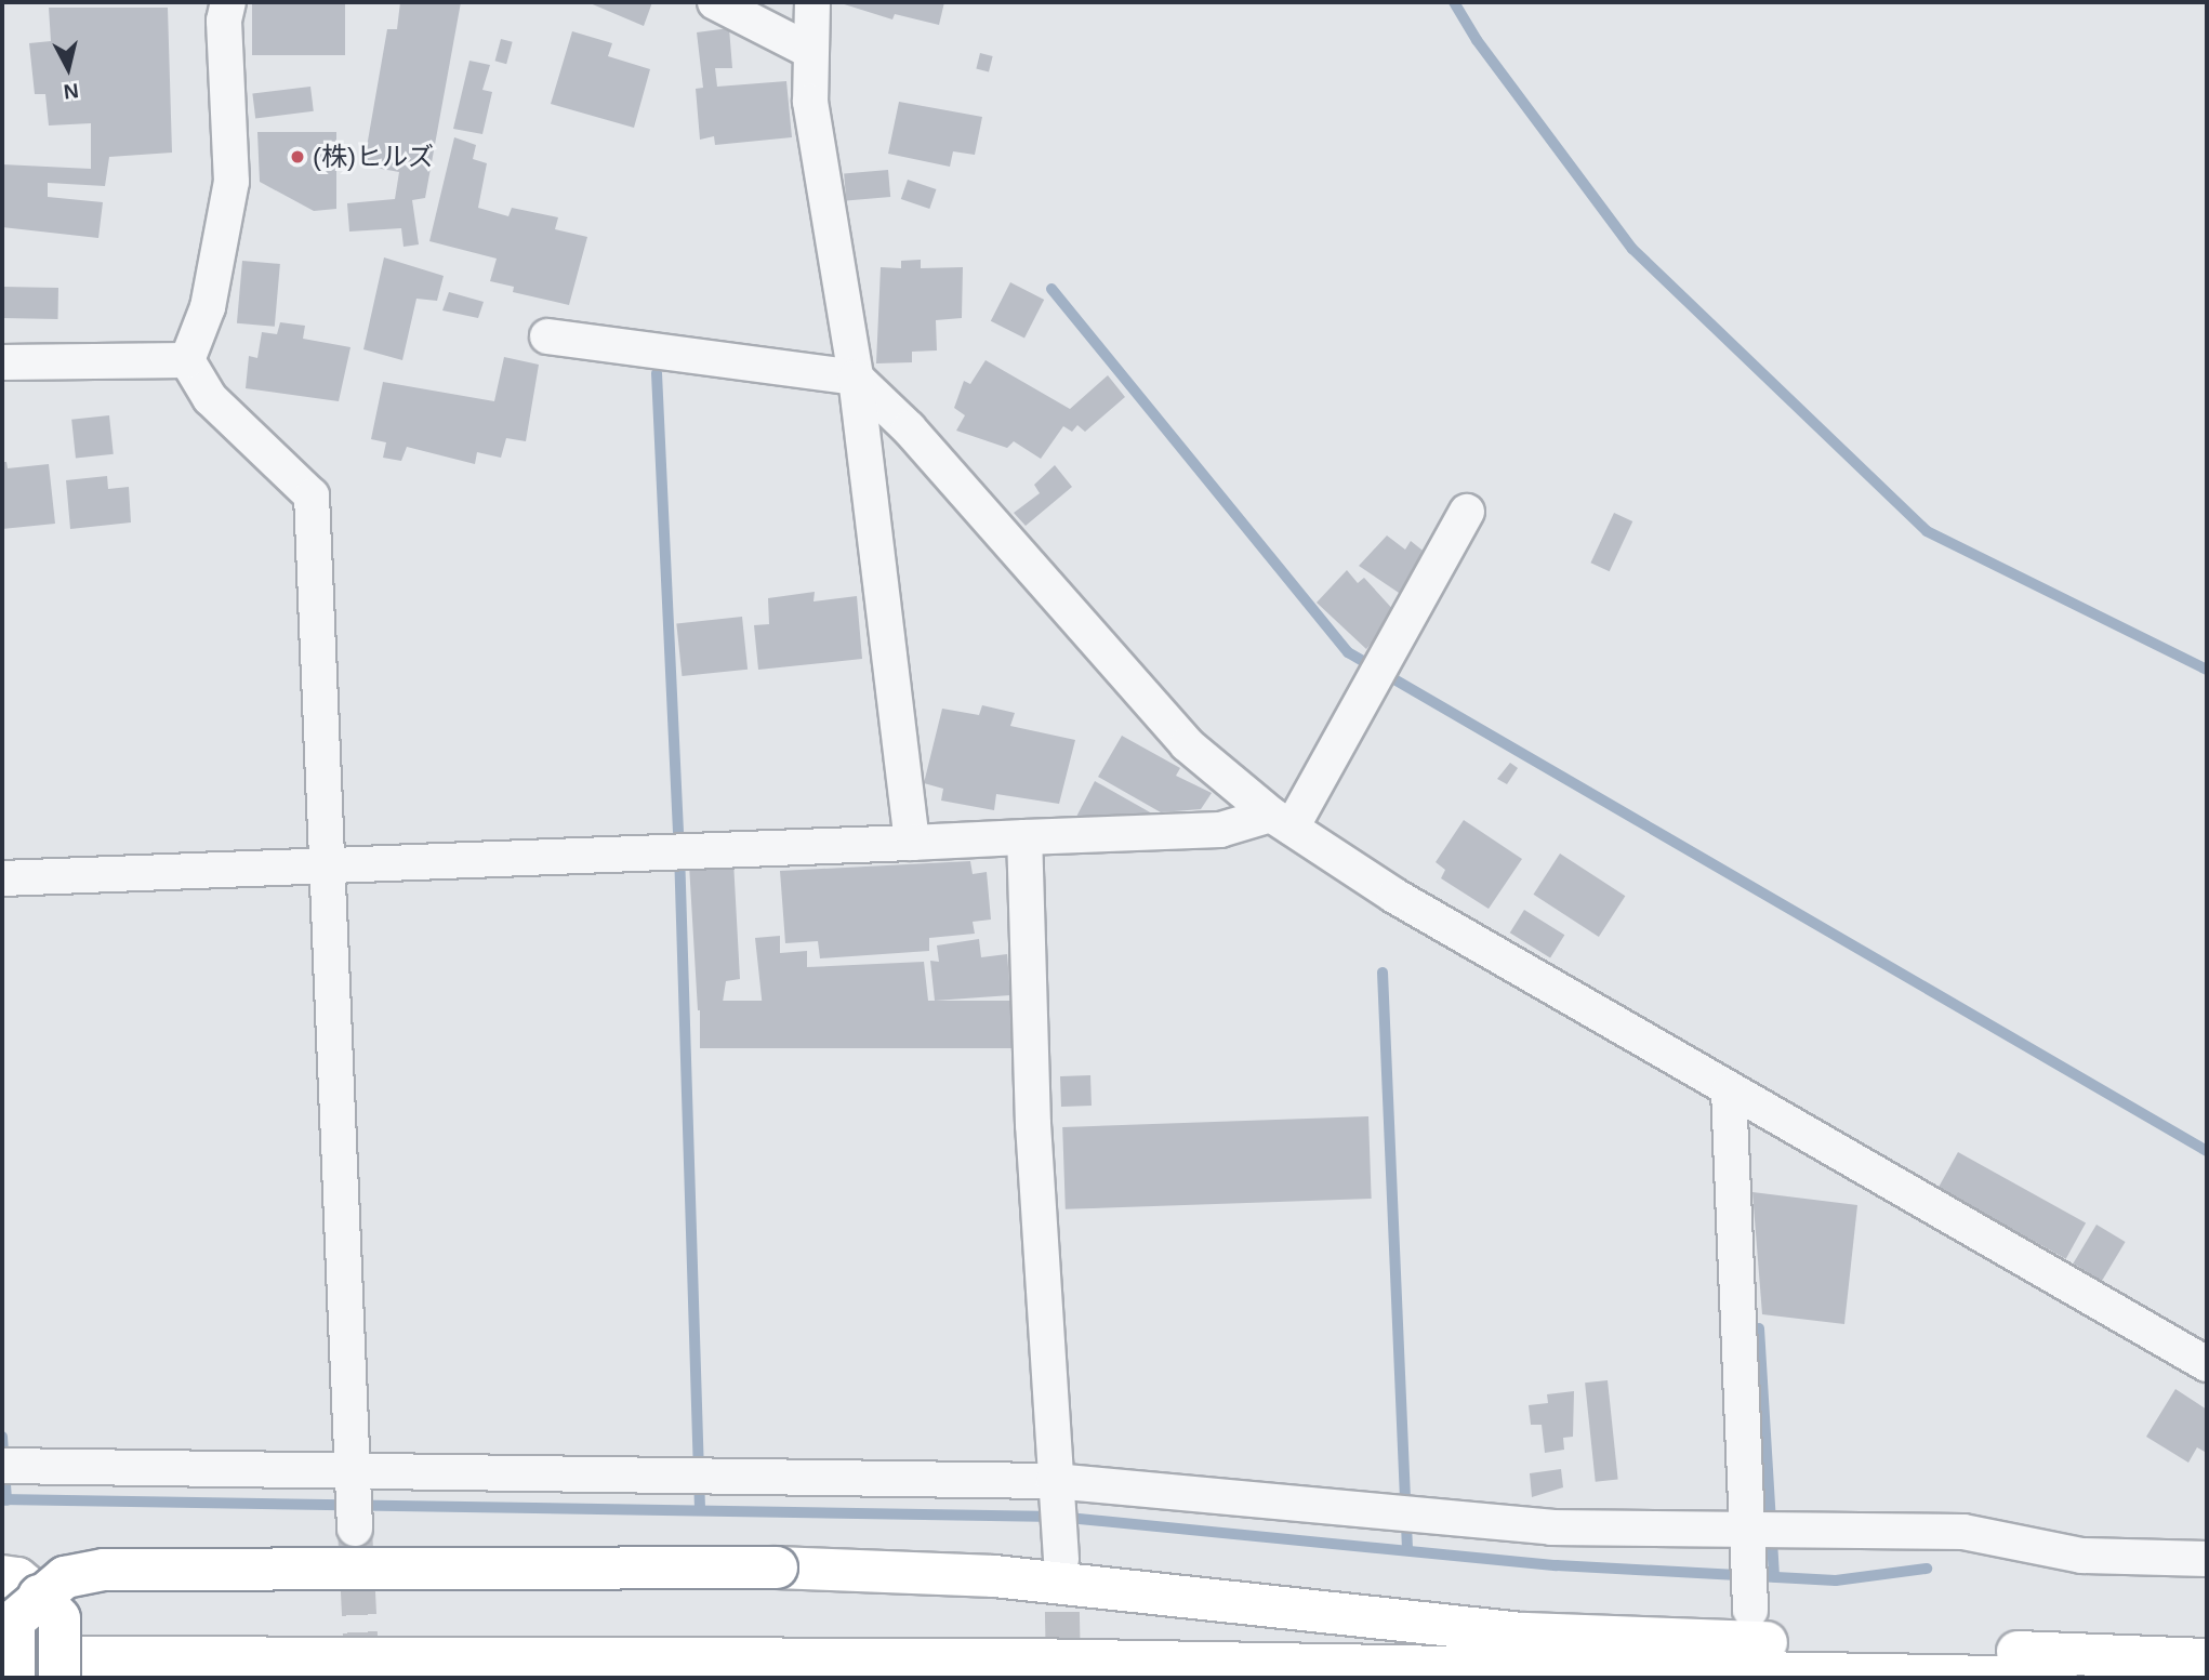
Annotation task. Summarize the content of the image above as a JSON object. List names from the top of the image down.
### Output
{
  "places": ["(株)ヒルズ"],
  "north": "bottom"
}
